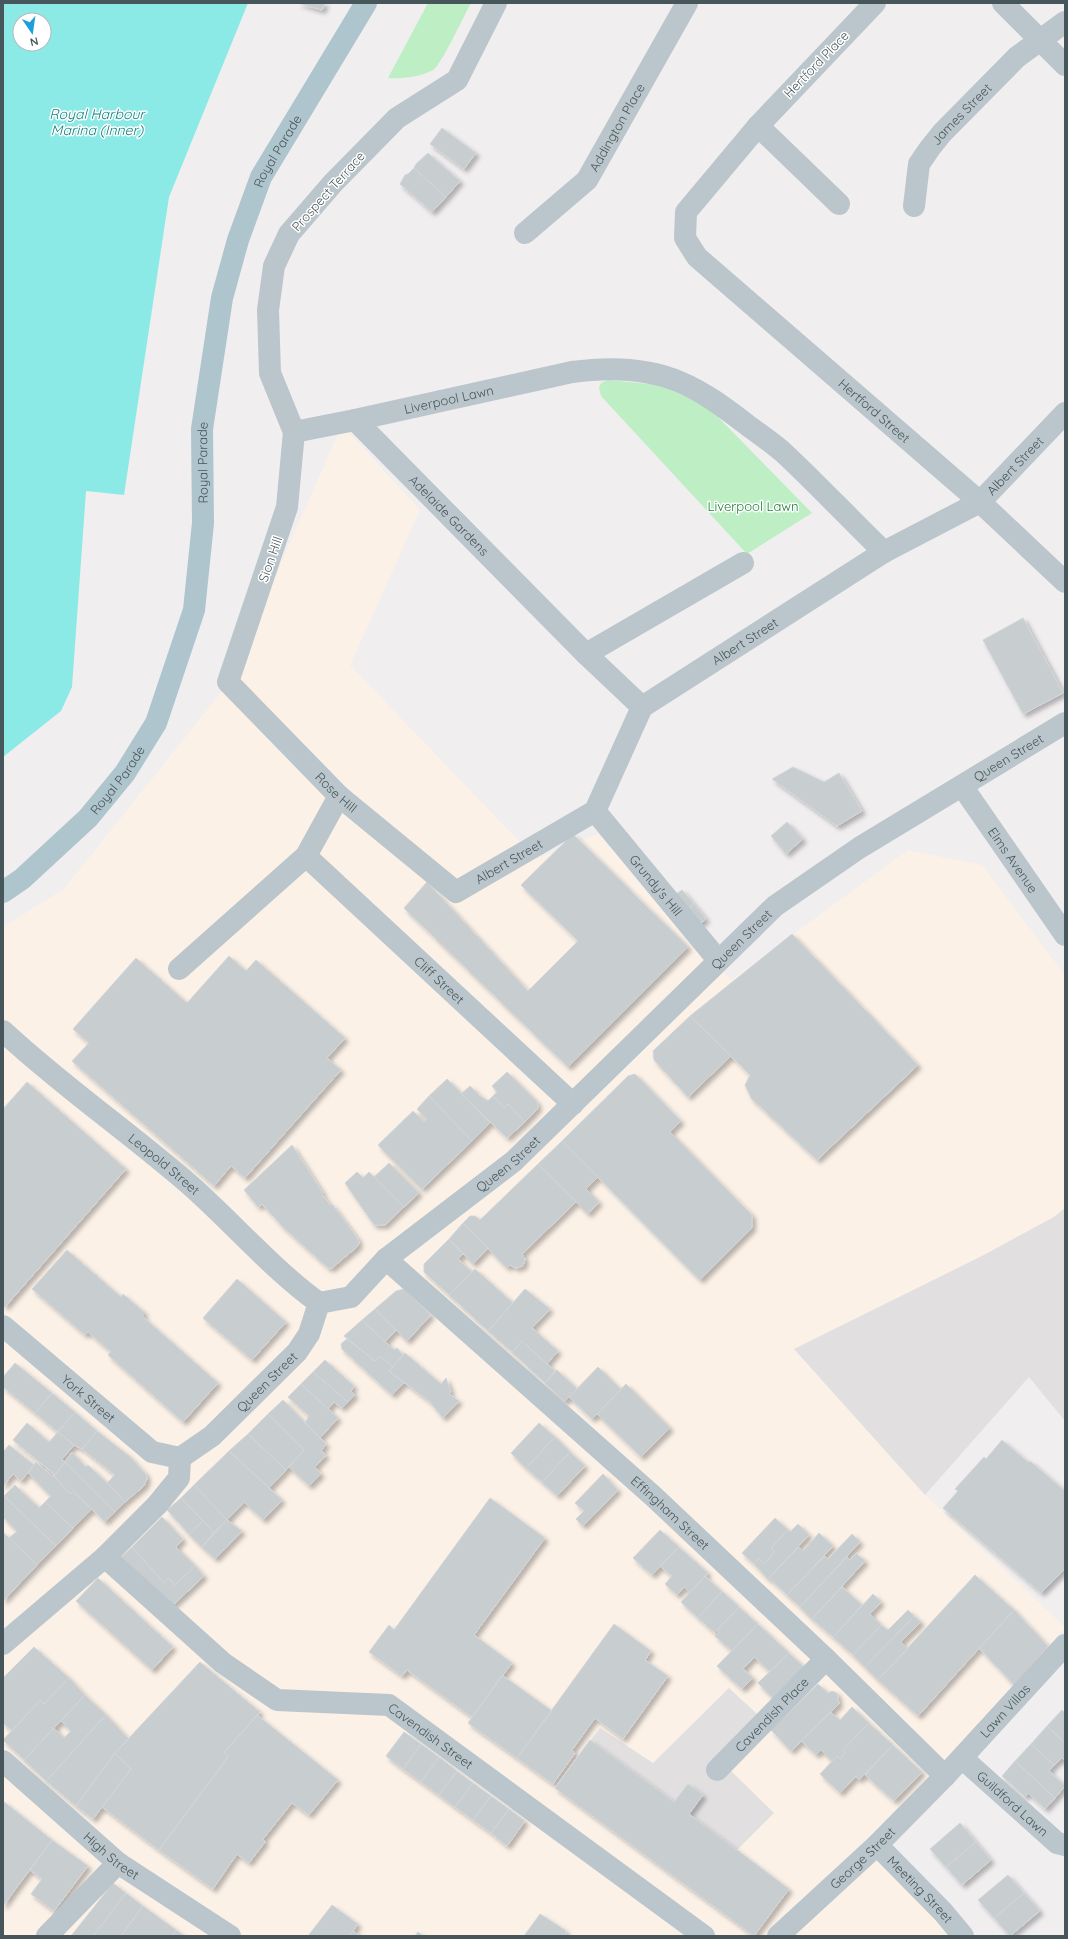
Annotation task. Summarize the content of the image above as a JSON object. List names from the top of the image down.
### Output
{
  "streets": {
    "main road": ["Royal Parade"],
    "street": [
      "Hertford Place",
      "James Street",
      "Addington Place",
      "Prospect Terrace",
      "Liverpool Lawn",
      "Hertford Street",
      "Albert Street",
      "Adelaide Gardens",
      "Sion Hill",
      "Queen Street",
      "Rose Hill",
      "Elms Avenue",
      "Grundy's Hill",
      "Cliff Street",
      "Leopold Street",
      "York Street",
      "Effingham Street",
      "Lawn Villas",
      "Cavendish Place",
      "Cavendish Street",
      "Guildford Lawn",
      "High Street",
      "George Street",
      "Meeting Street"
    ]
  },
  "crossings": [
    ["Hertford Place", "Hertford Street"],
    ["Prospect Terrace", "Sion Hill"],
    ["Liverpool Lawn", "Albert Street"],
    ["Liverpool Lawn", "Adelaide Gardens"],
    ["Hertford Street", "Albert Street"],
    ["Albert Street", "Adelaide Gardens"],
    ["Albert Street", "Rose Hill"],
    ["Albert Street", "Grundy's Hill"],
    ["Sion Hill", "Rose Hill"],
    ["Queen Street", "Elms Avenue"],
    ["Queen Street", "Grundy's Hill"],
    ["Queen Street", "Cliff Street"],
    ["Queen Street", "Leopold Street"],
    ["Queen Street", "York Street"],
    ["Queen Street", "Effingham Street"],
    ["Effingham Street", "Lawn Villas"],
    ["Effingham Street", "Cavendish Place"],
    ["Effingham Street", "George Street"],
    ["Lawn Villas", "Guildford Lawn"],
    ["Lawn Villas", "George Street"],
    ["George Street", "Meeting Street"]
  ],
  "water": ["Royal Harbour Marina (Inner)"],
  "parks": ["Liverpool Lawn"],
  "north": "bottom"
}
